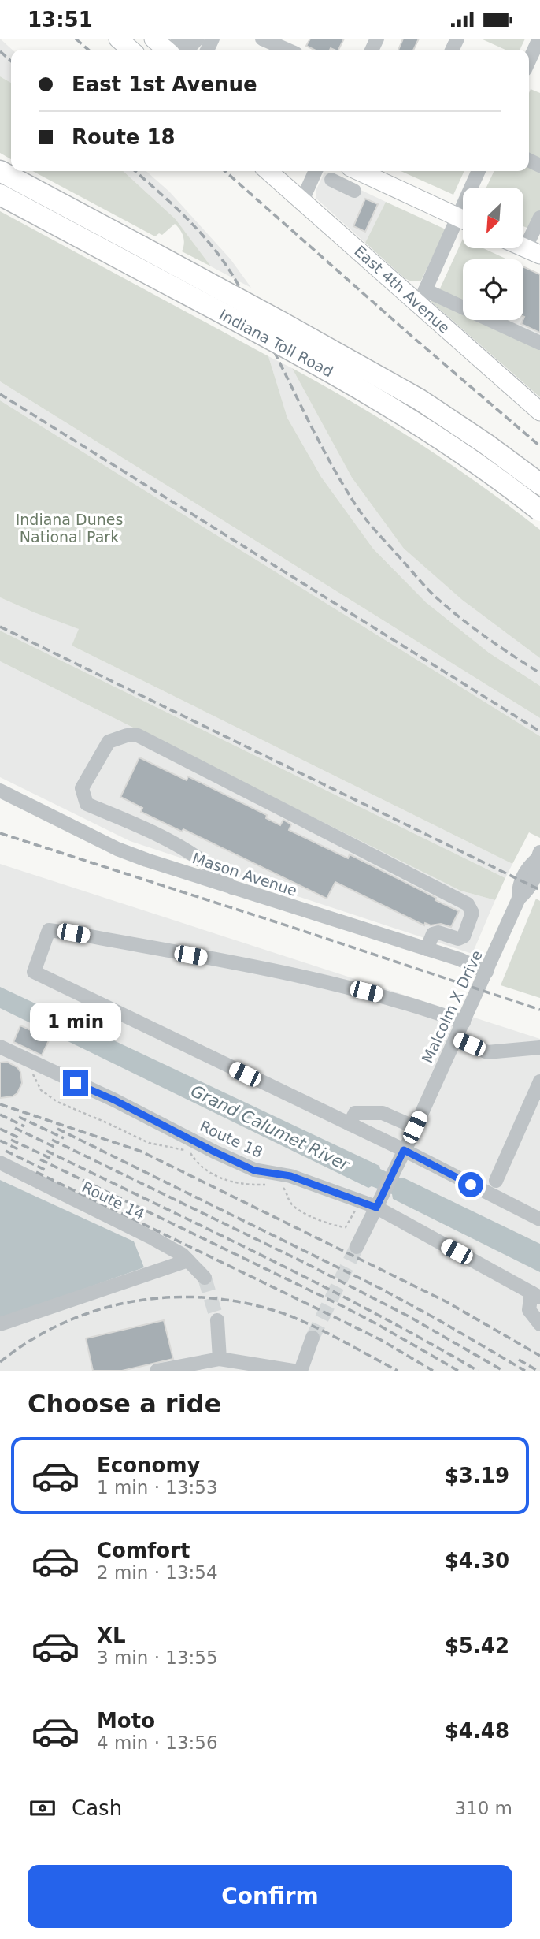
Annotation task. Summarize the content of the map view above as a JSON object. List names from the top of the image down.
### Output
{
  "streets": {
    "highway": ["Indiana Toll Road"],
    "main road": ["East 4th Avenue"],
    "street": [
      "Mason Avenue",
      "Malcolm X Drive",
      "Route 18",
      "Route 14"
    ]
  },
  "crossings": [
    ["Mason Avenue", "Malcolm X Drive"],
    ["Malcolm X Drive", "Route 18"]
  ],
  "water": ["Grand Calumet River"],
  "parks": ["Indiana Dunes National Park"],
  "north": "bottom left",
  "page": {
    "status": "13:51",
    "banner": ["East 1st Avenue", "Route 18"],
    "bubble": "1 min",
    "heading": "Choose a ride",
    "list": [
      {
        "name": "Economy",
        "note": "1 min · 13:53",
        "value": "$3.19"
      },
      {
        "name": "Comfort",
        "note": "2 min · 13:54",
        "value": "$4.30"
      },
      {
        "name": "XL",
        "note": "3 min · 13:55",
        "value": "$5.42"
      },
      {
        "name": "Moto",
        "note": "4 min · 13:56",
        "value": "$4.48"
      }
    ],
    "pay": ["Cash", "310 m"],
    "buttons": "Confirm"
  }
}
